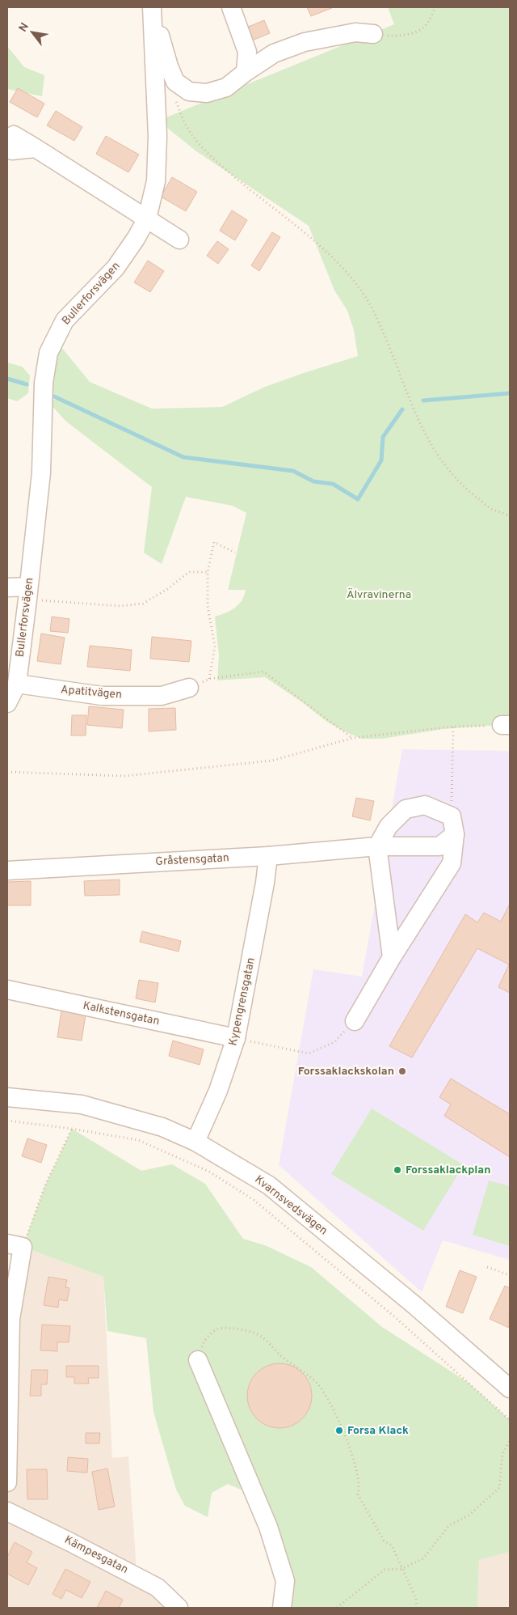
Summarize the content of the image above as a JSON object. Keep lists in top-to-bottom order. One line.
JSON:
{"streets":{"street":["Bullerforsvägen","Apatitvägen","Gråstensgatan","Kypengrensgatan","Kalkstensgatan","Kvarnsvedsvägen","Kämpesgatan"]},"crossings":[["Bullerforsvägen","Apatitvägen"],["Gråstensgatan","Kypengrensgatan"],["Kypengrensgatan","Kalkstensgatan"],["Kypengrensgatan","Kvarnsvedsvägen"]],"parks":["Älvravinerna"],"places":["Forssaklackskolan","Forssaklackplan","Forsa Klack"],"north":"top left"}
